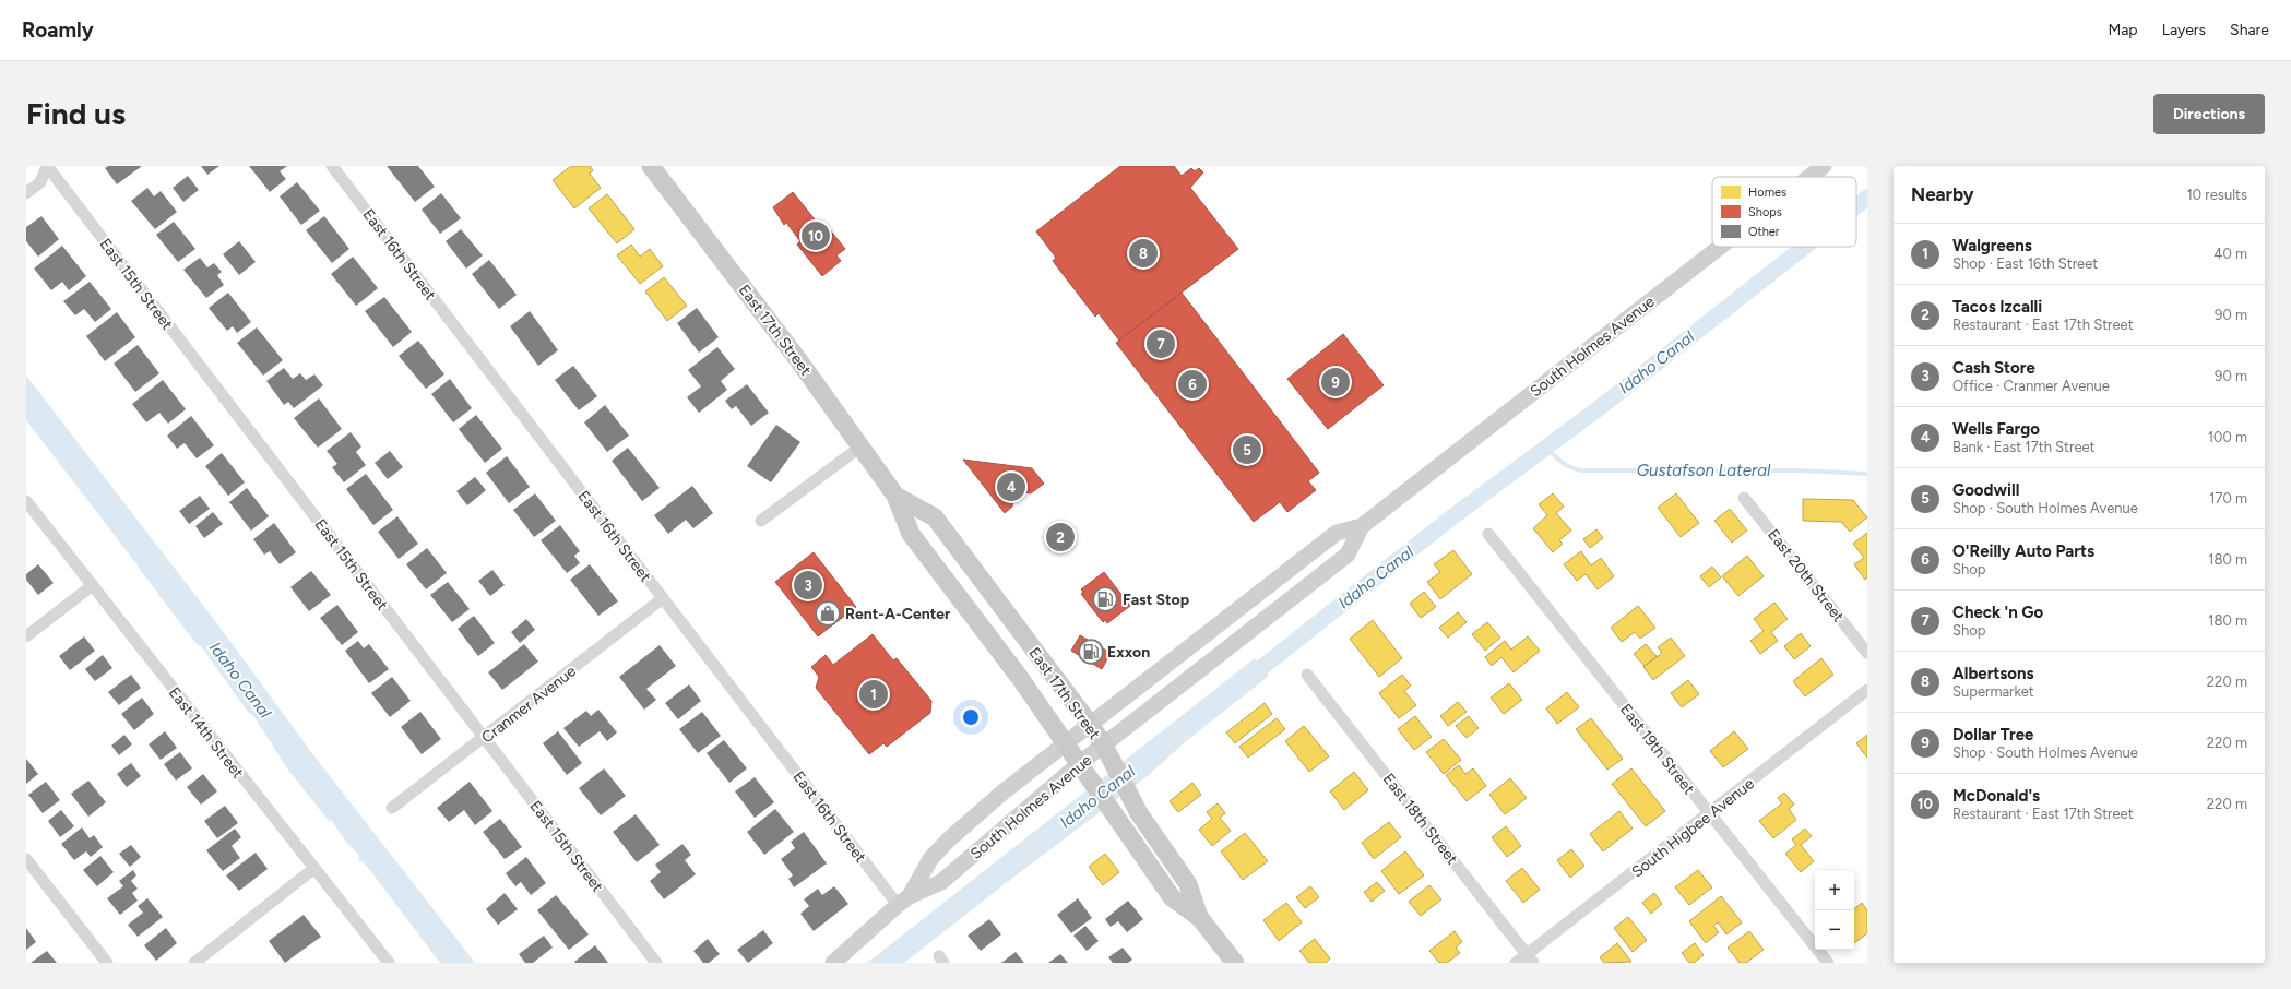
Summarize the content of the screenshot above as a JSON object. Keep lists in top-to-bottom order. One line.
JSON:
{"streets":{"main road":["East 17th Street","South Holmes Avenue"],"street":["East 16th Street","East 15th Street","East 20th Street","Cranmer Avenue","East 14th Street","East 19th Street","East 18th Street","South Higbee Avenue"]},"crossings":[["East 16th Street","South Holmes Avenue"],["East 16th Street","Cranmer Avenue"],["East 15th Street","Cranmer Avenue"],["East 17th Street","South Holmes Avenue"],["East 19th Street","South Higbee Avenue"],["East 18th Street","South Higbee Avenue"]],"water":["Idaho Canal","Gustafson Lateral"],"places":{"fuel station":["Fast Stop","Exxon"],"shop":["Rent-A-Center"]},"legend":["Homes","Shops","Other"],"page":{"header":"Roamly","nav":["Map","Layers","Share"],"buttons":"Directions","title":"Find us","heading":["Nearby","10 results"],"pins":["10","8","7","9","6","5","4","2","3","1"],"list":[{"mark":"1","name":"Walgreens","note":"Shop · East 16th Street","value":"40 m"},{"mark":"2","name":"Tacos Izcalli","note":"Restaurant · East 17th Street","value":"90 m"},{"mark":"3","name":"Cash Store","note":"Office · Cranmer Avenue","value":"90 m"},{"mark":"4","name":"Wells Fargo","note":"Bank · East 17th Street","value":"100 m"},{"mark":"5","name":"Goodwill","note":"Shop · South Holmes Avenue","value":"170 m"},{"mark":"6","name":"O'Reilly Auto Parts","note":"Shop","value":"180 m"},{"mark":"7","name":"Check 'n Go","note":"Shop","value":"180 m"},{"mark":"8","name":"Albertsons","note":"Supermarket","value":"220 m"},{"mark":"9","name":"Dollar Tree","note":"Shop · South Holmes Avenue","value":"220 m"},{"mark":"10","name":"McDonald's","note":"Restaurant · East 17th Street","value":"220 m"}],"map_buttons":["+","−"]}}
